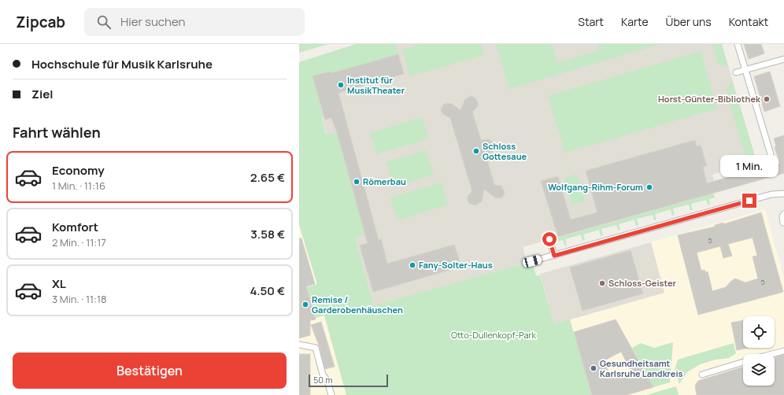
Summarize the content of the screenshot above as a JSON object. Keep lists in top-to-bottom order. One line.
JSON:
{"parks":["Otto-Dullenkopf-Park"],"places":["Institut für MusikTheater","Horst-Günter-Bibliothek","Schloss Gottesaue","Römerbau","Wolfgang-Rihm-Forum","Fany-Solter-Haus","Schloss-Geister","Remise / Garderobenhäuschen","Gesundheitsamt Karlsruhe Landkreis"],"house_numbers":["5","5"],"scale_bar":"50 m","page":{"header":"Zipcab","search":"Hier suchen","nav":["Start","Karte","Über uns","Kontakt"],"banner":["Hochschule für Musik Karlsruhe","Ziel"],"heading":"Fahrt wählen","list":[{"name":"Economy","note":"1 Min. · 11:16","value":"2.65 €"},{"name":"Komfort","note":"2 Min. · 11:17","value":"3.58 €"},{"name":"XL","note":"3 Min. · 11:18","value":"4.50 €"}],"bubble":"1 Min.","buttons":"Bestätigen","scale":"50 m"}}
